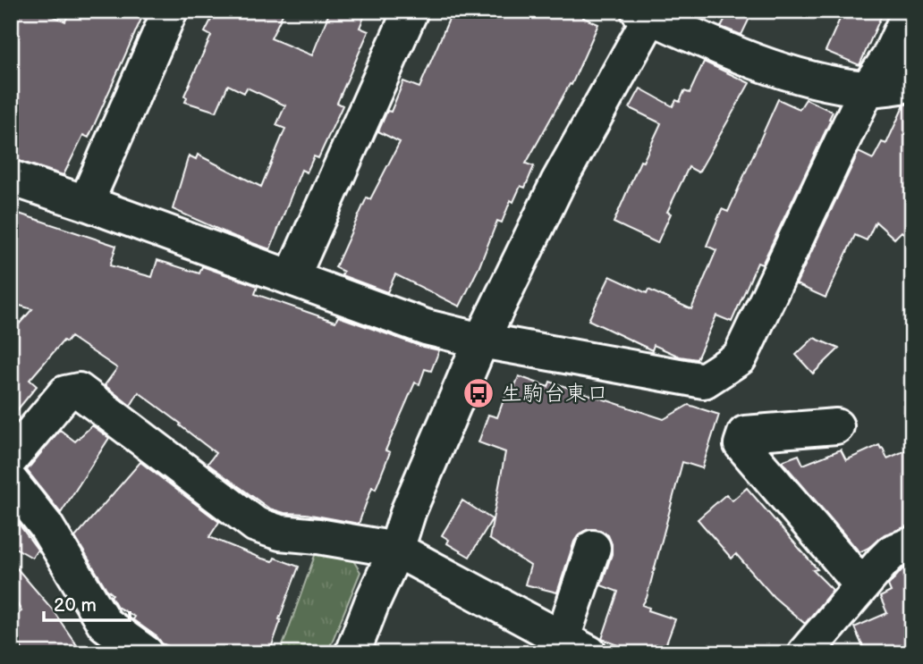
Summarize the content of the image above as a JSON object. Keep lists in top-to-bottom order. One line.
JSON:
{"places":{"bus stop":["生駒台東口"]},"scale_bar":"20 m"}
